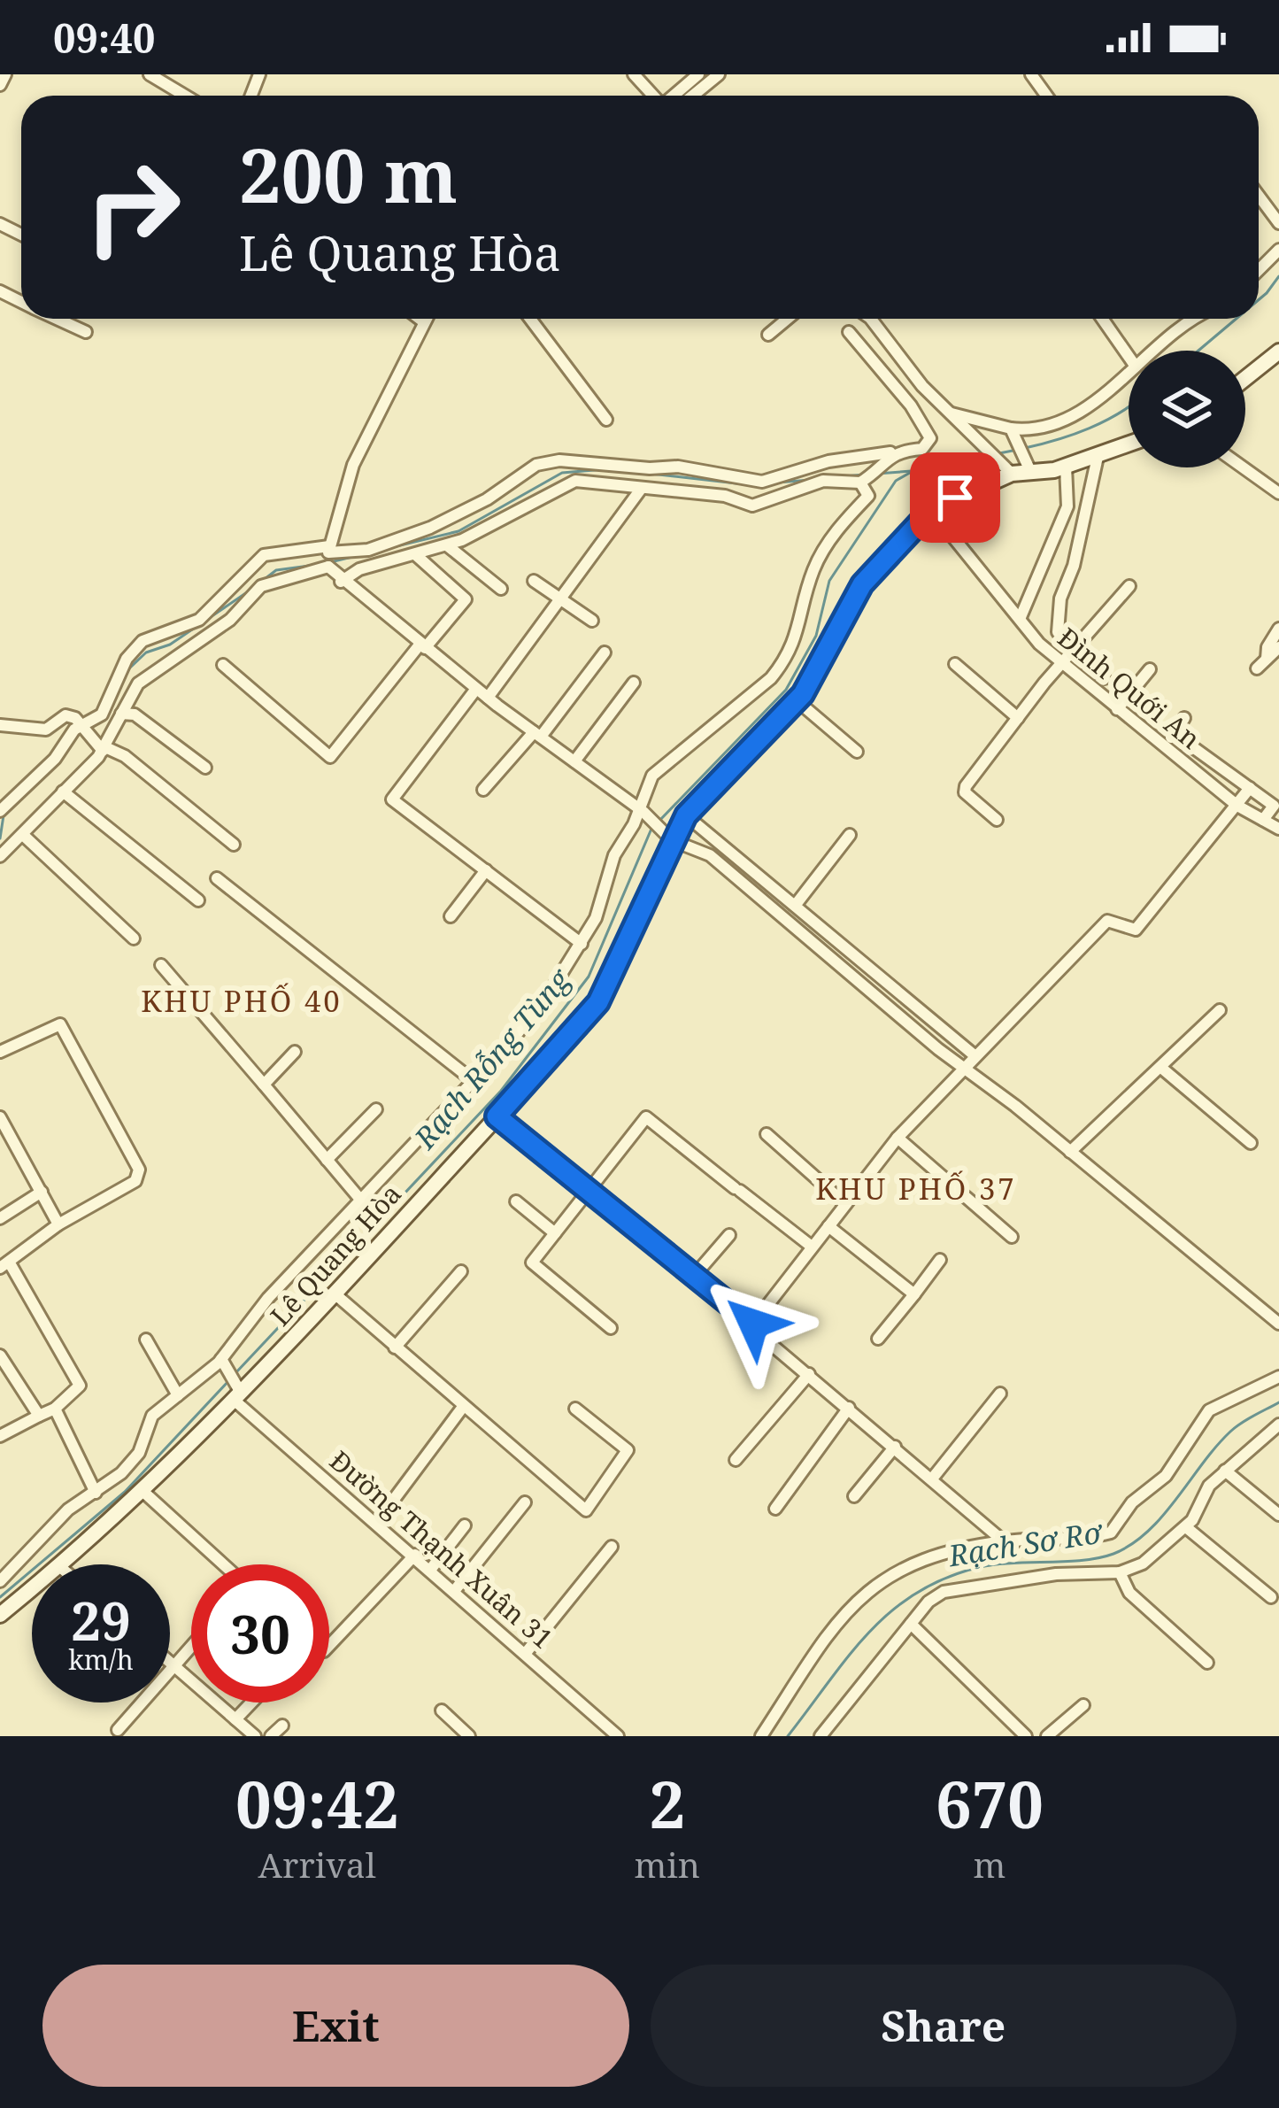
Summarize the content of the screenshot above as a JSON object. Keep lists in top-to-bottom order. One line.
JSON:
{"streets":{"street":["Đình Quới An","Lê Quang Hòa","Đường Thạnh Xuân 31"]},"crossings":[["Đình Quới An","Lê Quang Hòa"],["Lê Quang Hòa","Đường Thạnh Xuân 31"]],"districts":["KHU PHỐ 40","KHU PHỐ 37"],"water":["Rạch Rỗng Tùng","Rạch Sơ Rơ"],"page":{"status":"09:40","turn":["200 m","Lê Quang Hòa"],"speed":"29 km/h","limit":"30","eta":["09:42","Arrival","2","min","670","m"],"buttons":["Exit","Share"]}}
